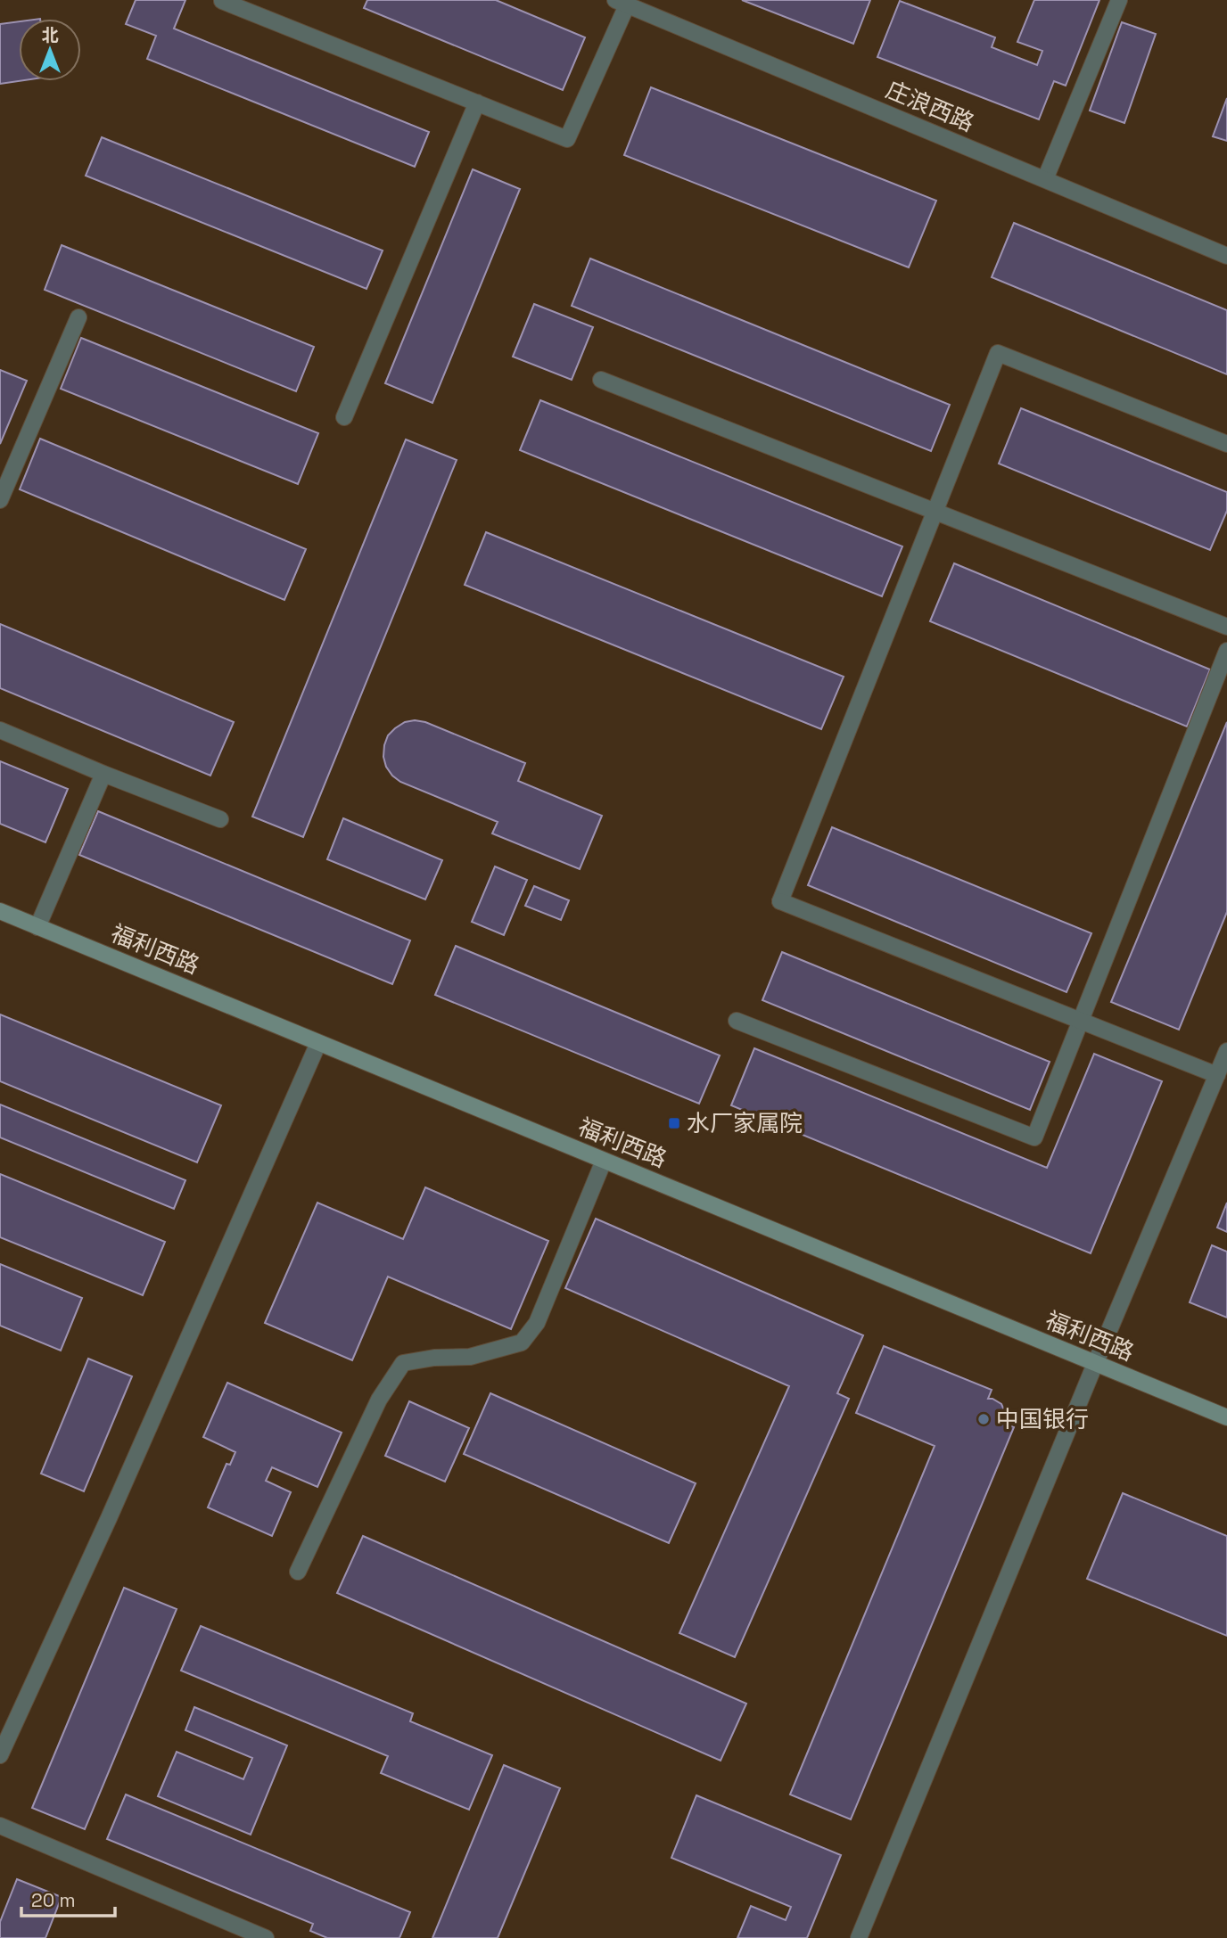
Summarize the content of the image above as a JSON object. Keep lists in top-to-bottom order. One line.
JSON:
{"streets":{"main road":["福利西路"],"street":["庄浪西路"]},"places":{"transit":["水厂家属院"],"other":["中国银行"]},"scale_bar":"20 m","north":"top"}
